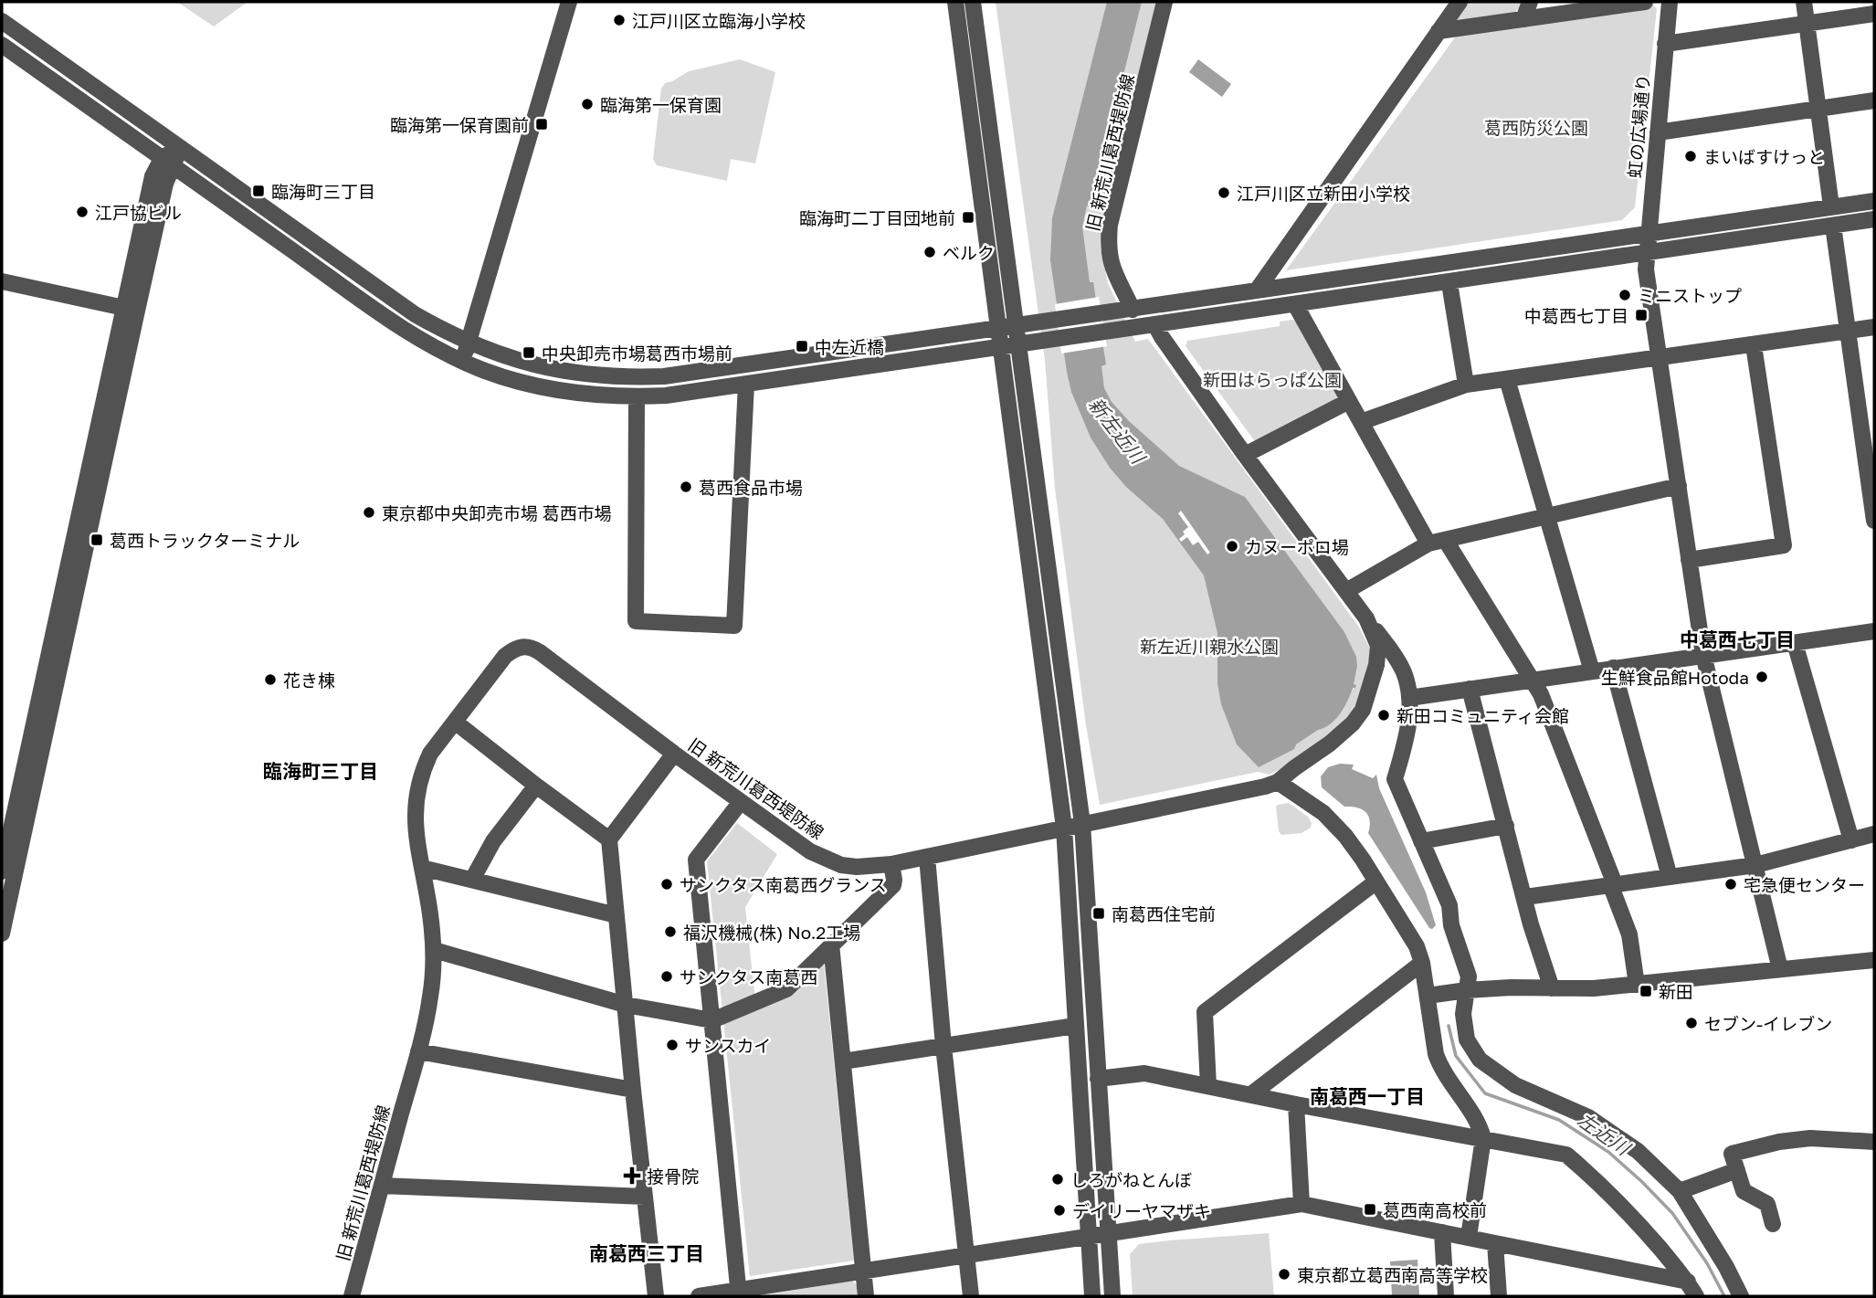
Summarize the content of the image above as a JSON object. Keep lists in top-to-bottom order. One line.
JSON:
{"streets":{"street":["虹の広場通り","旧 新荒川葛西堤防線"]},"districts":["中葛西七丁目","臨海町三丁目","南葛西一丁目","南葛西三丁目"],"water":["新左近川","左近川"],"parks":["葛西防災公園","新田はらっぱ公園","新左近川親水公園"],"places":{"other":["江戸川区立臨海小学校","臨海第一保育園","まいばすけっと","江戸川区立新田小学校","江戸協ビル","ベルク","ミニストップ","葛西食品市場","東京都中央卸売市場 葛西市場","カヌーポロ場","生鮮食品館Hotoda","花き棟","新田コミュニティ会館","サンクタス南葛西グランス","宅急便センター","福沢機械(株) No.2工場","サンクタス南葛西","セブン-イレブン","サンスカイ","しろがねとんぼ","デイリーヤマザキ","東京都立葛西南高等学校"],"transit":["臨海第一保育園前","臨海町三丁目","臨海町二丁目団地前","中葛西七丁目","中左近橋","中央卸売市場葛西市場前","葛西トラックターミナル","南葛西住宅前","新田","葛西南高校前"],"health":["接骨院"]}}
